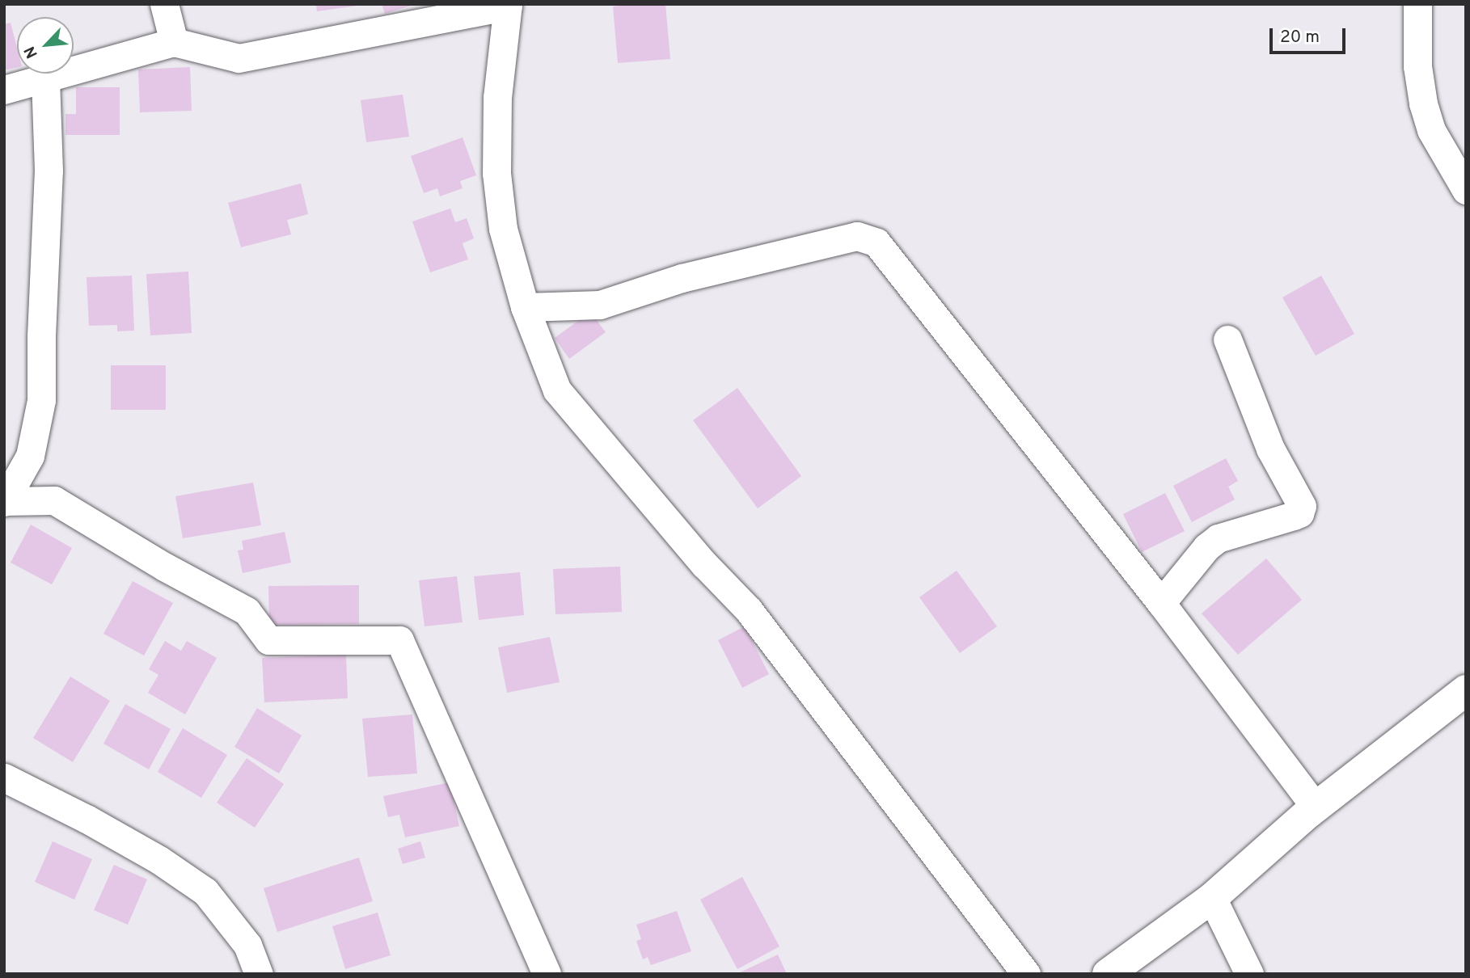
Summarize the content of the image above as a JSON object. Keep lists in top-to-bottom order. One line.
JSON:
{"scale_bar":"20 m","north":"bottom left"}
